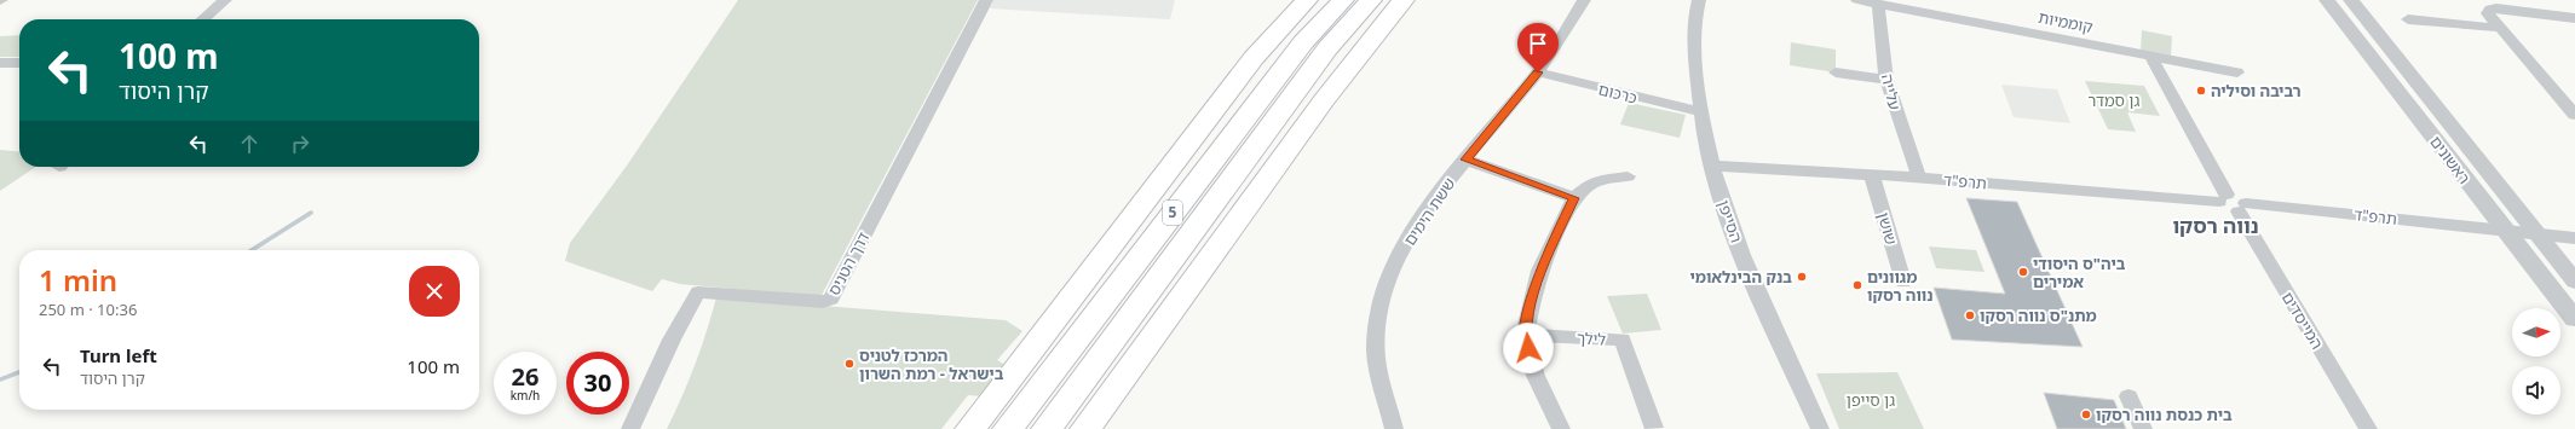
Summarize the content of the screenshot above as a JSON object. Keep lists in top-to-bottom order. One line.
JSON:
{"streets":{"highway":["5"],"street":["קוממיות","עלייה","כרכום","ראשונים","תרפ\"ד","ששת הימים","הסייפן","שושן","דרך הטניס","המייסדים","לילך"]},"crossings":[["קוממיות","עלייה"],["עלייה","תרפ\"ד"],["כרכום","ששת הימים"],["כרכום","הסייפן"],["ראשונים","תרפ\"ד"],["תרפ\"ד","הסייפן"],["תרפ\"ד","שושן"],["תרפ\"ד","המייסדים"]],"districts":["נווה רסקו"],"parks":["גן סמדר","גן סייפן"],"places":["רביבה וסיליה","ביה\"ס היסודי אמירים","בנק הבינלאומי","מגוונים נווה רסקו","מתנ\"ס נווה רסקו","המרכז לטניס בישראל - רמת השרון","בית כנסת נווה רסקו"],"north":"right","page":{"turn":["100 m","קרן היסוד"],"heading":["1 min","250 m · 10:36"],"list":[{"name":"Turn left","note":"קרן היסוד","value":"100 m"}],"speed":"26 km/h","limit":"30"}}
